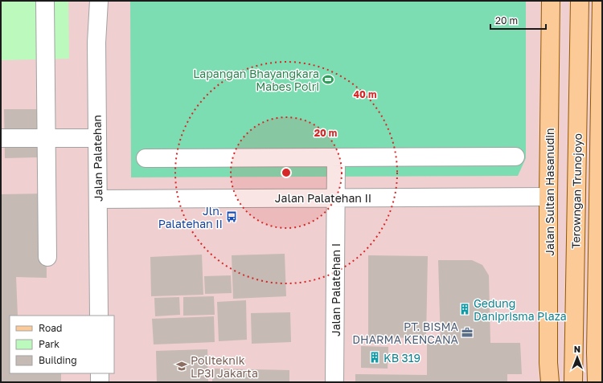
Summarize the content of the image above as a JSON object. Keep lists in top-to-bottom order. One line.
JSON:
{"streets":{"main road":["Terowngan Trunojoyo","Jalan Sultan Hasanudin"],"street":["Jalan Palatehan","Jalan Palatehan II","Jalan Palatehan I"]},"crossings":[["Jalan Palatehan","Jalan Palatehan II"],["Jalan Sultan Hasanudin","Jalan Palatehan II"],["Jalan Palatehan II","Jalan Palatehan I"]],"places":{"sports":["Lapangan Bhayangkara Mabes Polri"],"bus stop":["Jln. Palatehan II"],"building":["Gedung Daniprisma Plaza","KB 319"],"office":["PT. BISMA DHARMA KENCANA"],"school or university":["Politeknik LP3I Jakarta"]},"legend":["Road","Park","Building"],"scale_bar":"20 m","north":"top","rings":["40 m","20 m"]}
